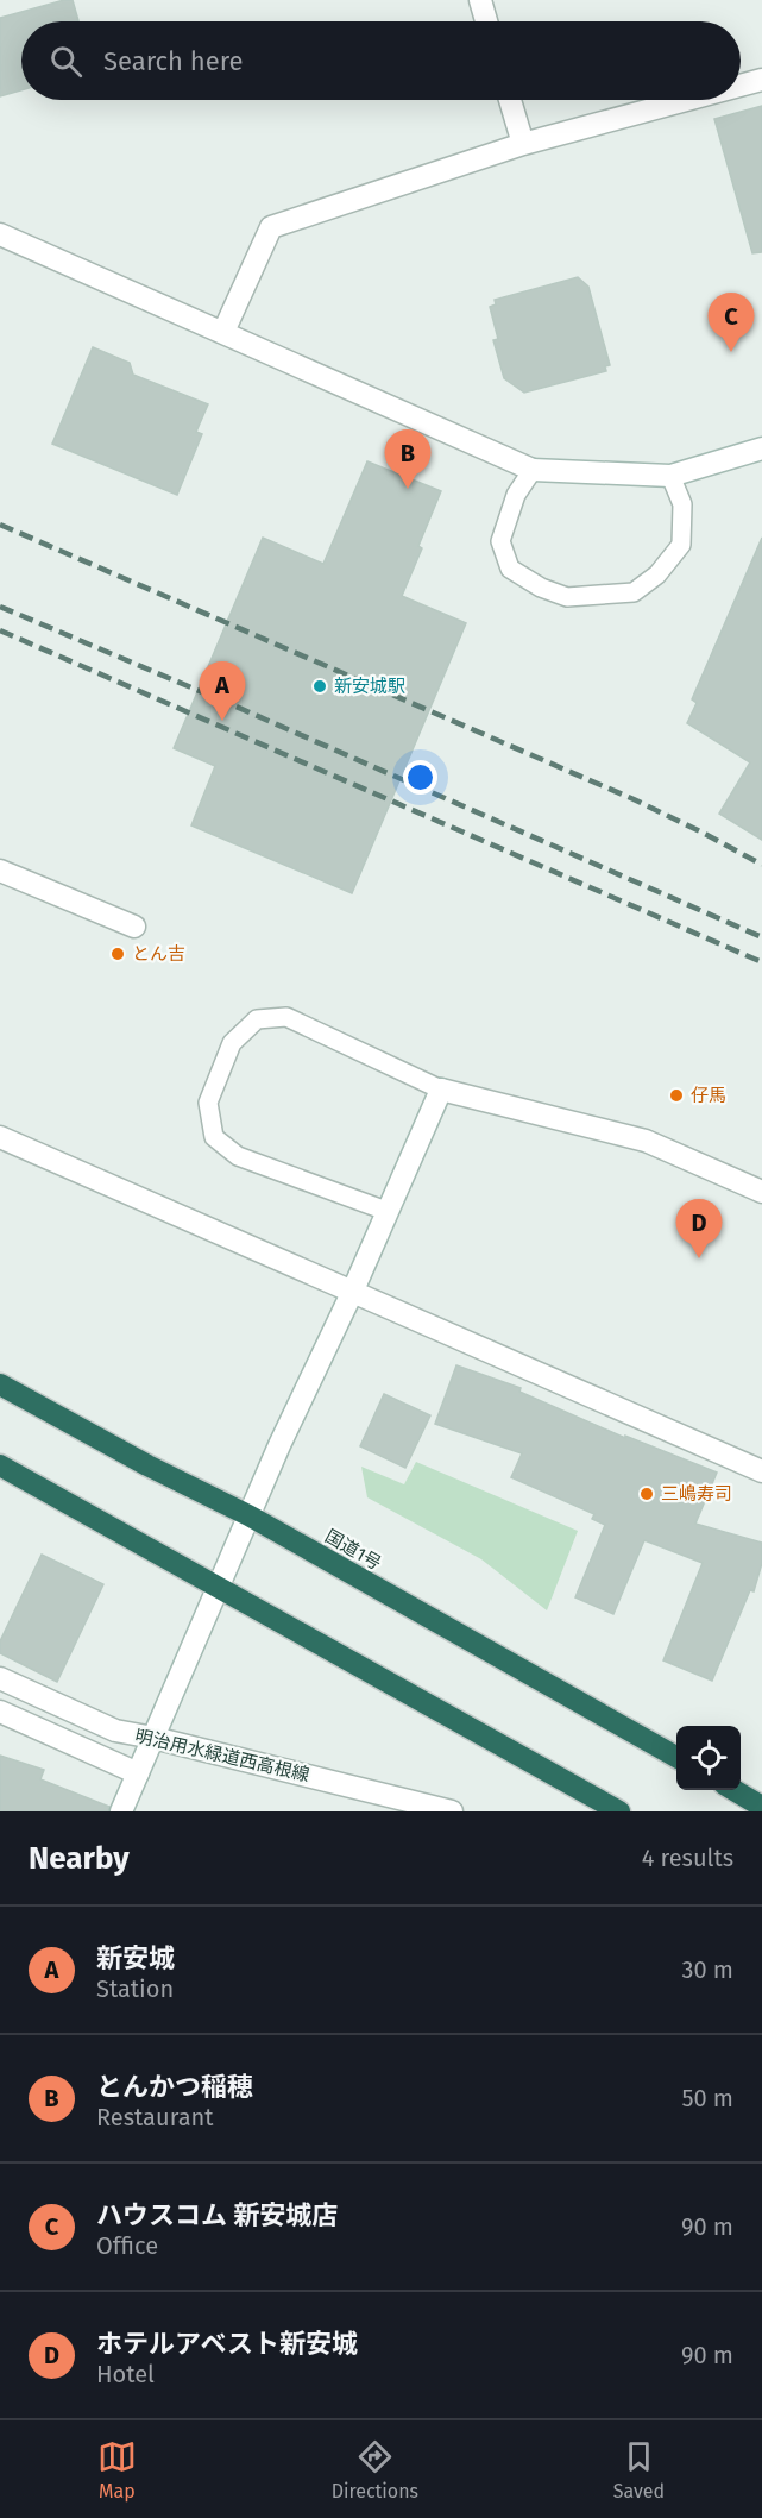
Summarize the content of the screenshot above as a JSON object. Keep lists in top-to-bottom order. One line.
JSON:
{"streets":{"highway":["国道1号"],"street":["明治用水緑道西高根線"]},"places":["新安城駅","とん吉","仔馬","三嶋寿司"],"page":{"search":"Search here","pins":["C","B","A","D"],"heading":["Nearby","4 results"],"list":[{"mark":"A","name":"新安城","note":"Station","value":"30 m"},{"mark":"B","name":"とんかつ稲穂","note":"Restaurant","value":"50 m"},{"mark":"C","name":"ハウスコム 新安城店","note":"Office","value":"90 m"},{"mark":"D","name":"ホテルアベスト新安城","note":"Hotel","value":"90 m"}],"nav":["Map","Directions","Saved"]}}
